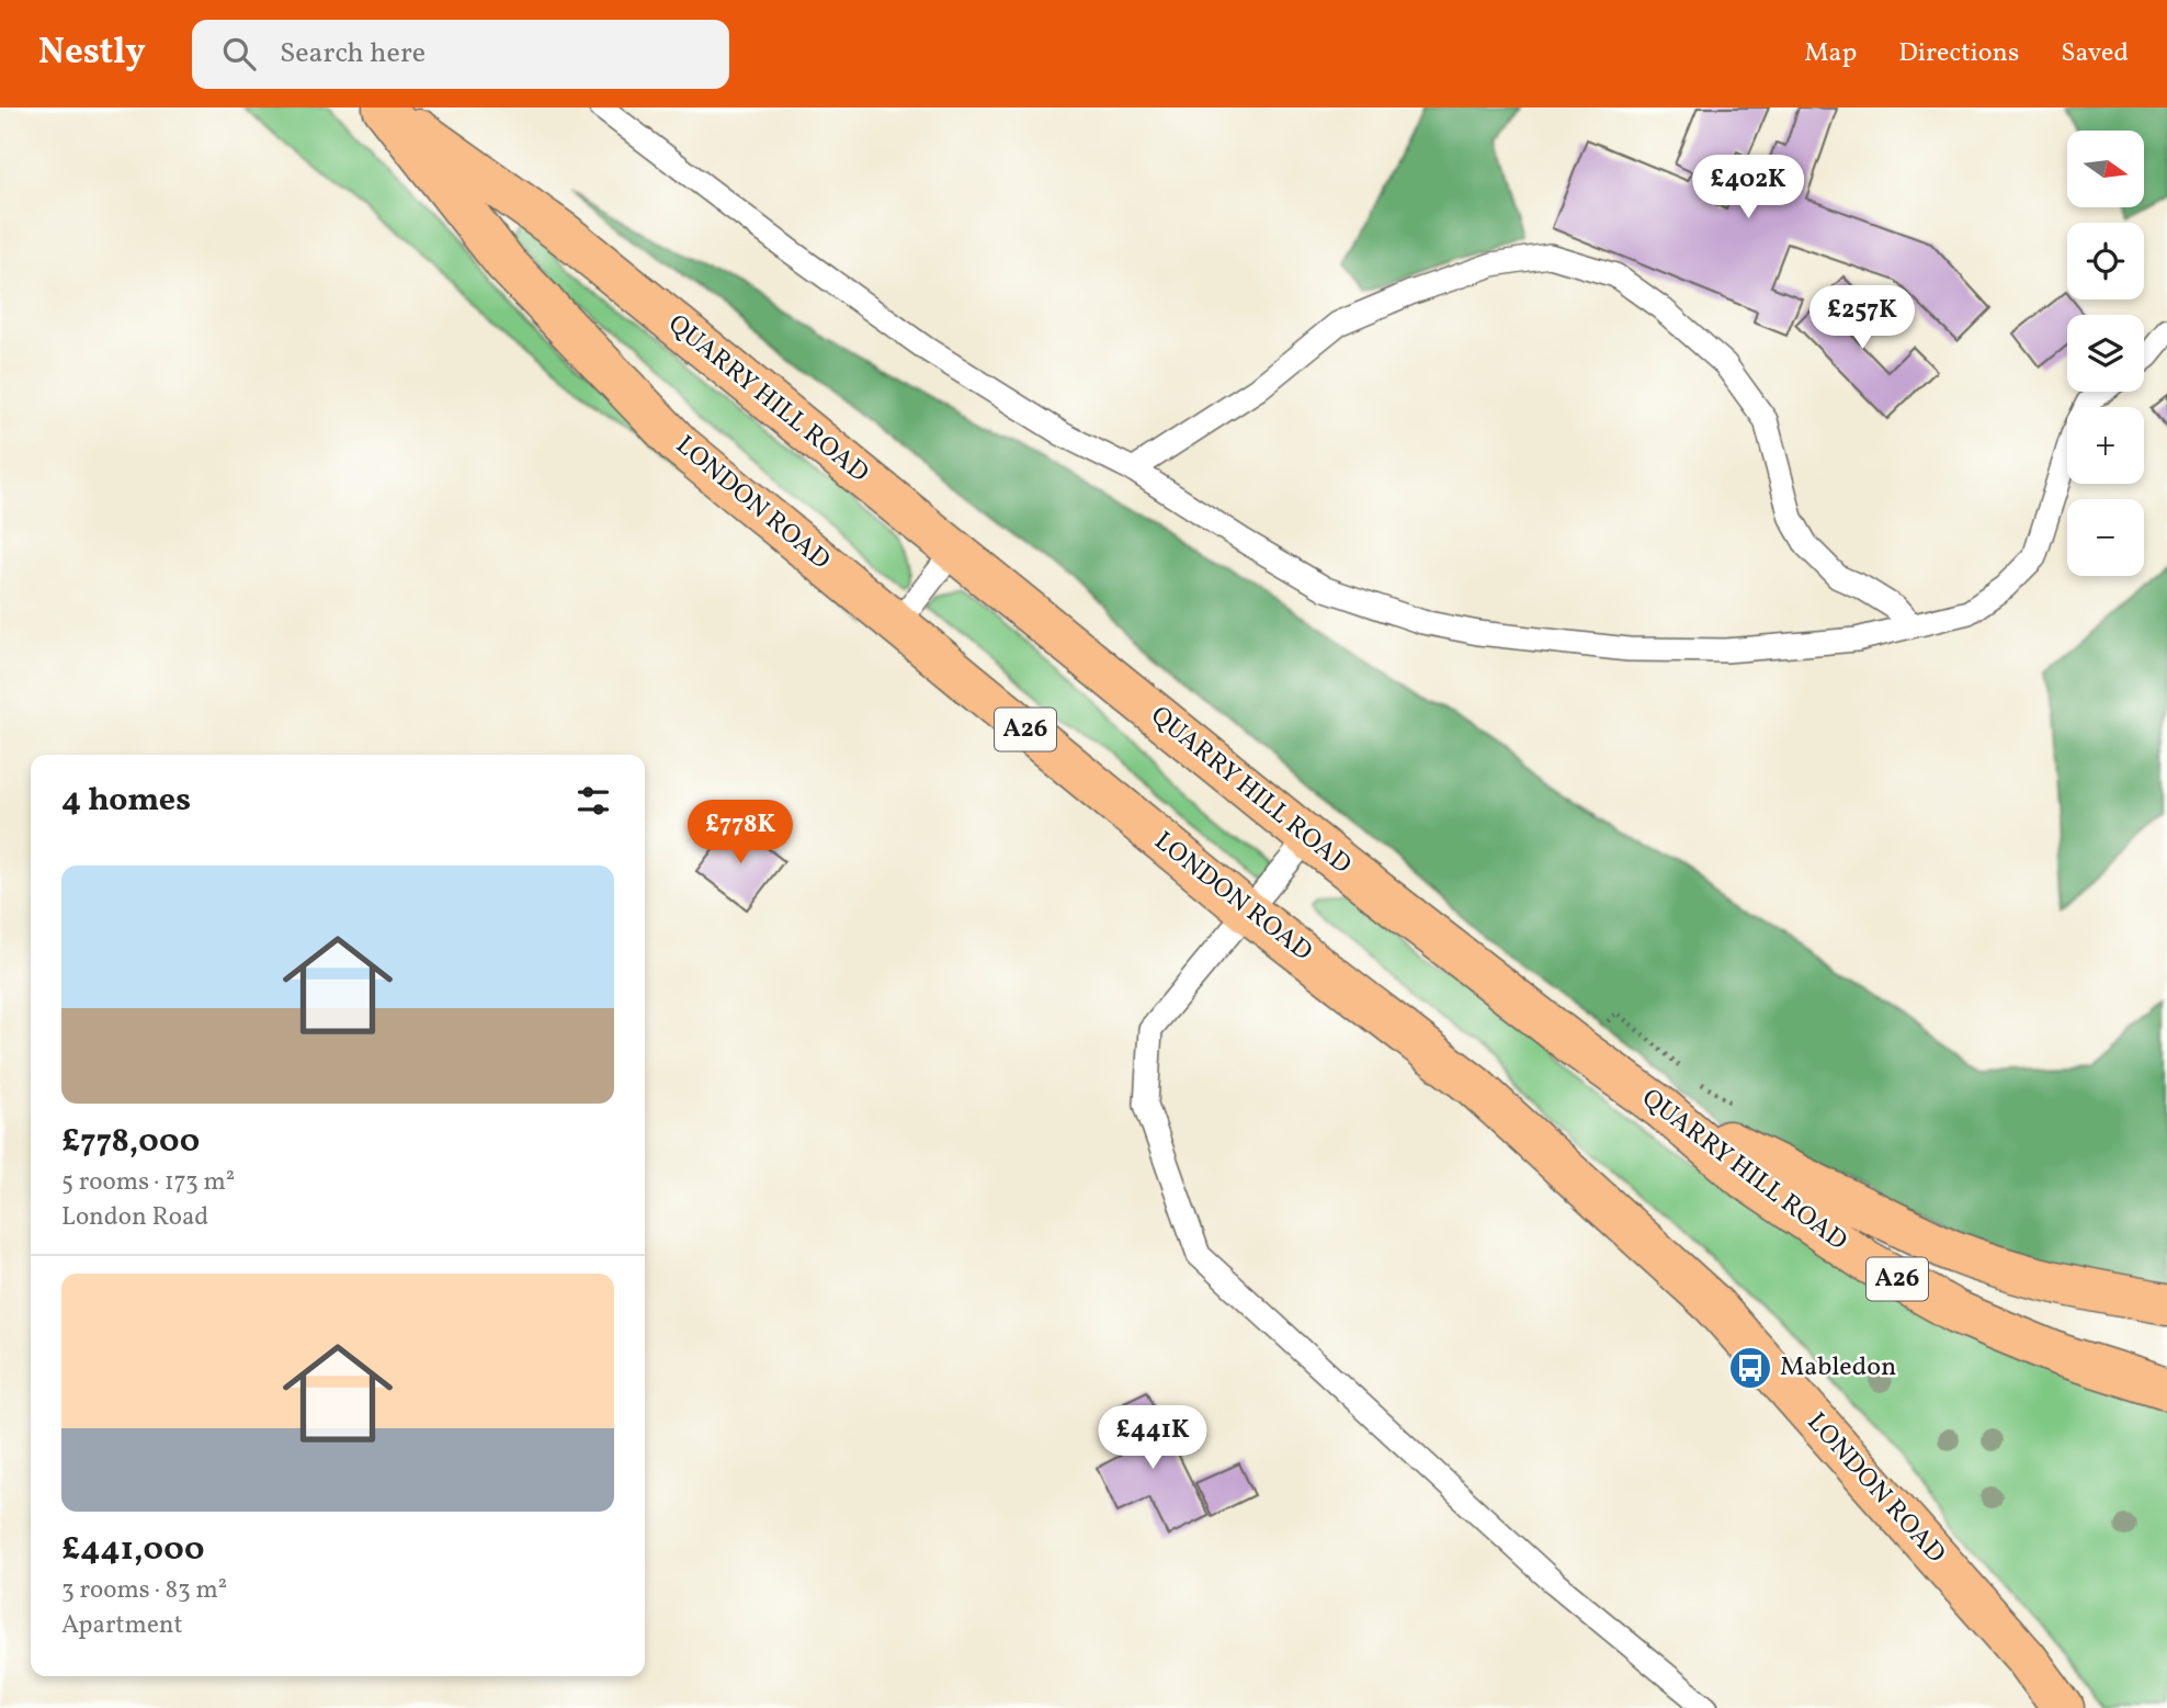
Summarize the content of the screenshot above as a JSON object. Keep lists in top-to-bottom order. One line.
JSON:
{"streets":{"highway":["QUARRY HILL ROAD","LONDON ROAD","A26"]},"crossings":[["QUARRY HILL ROAD","LONDON ROAD"]],"places":{"bus stop":["Mabledon"]},"north":"right","page":{"header":"Nestly","search":"Search here","nav":["Map","Directions","Saved"],"map_buttons":["+","−"],"price":["£402K","£257K","£778K","£441K"],"heading":"4 homes","list":[{"name":"£778,000","note":"5 rooms · 173 m² · London Road"},{"name":"£441,000","note":"3 rooms · 83 m² · Apartment"}]}}
